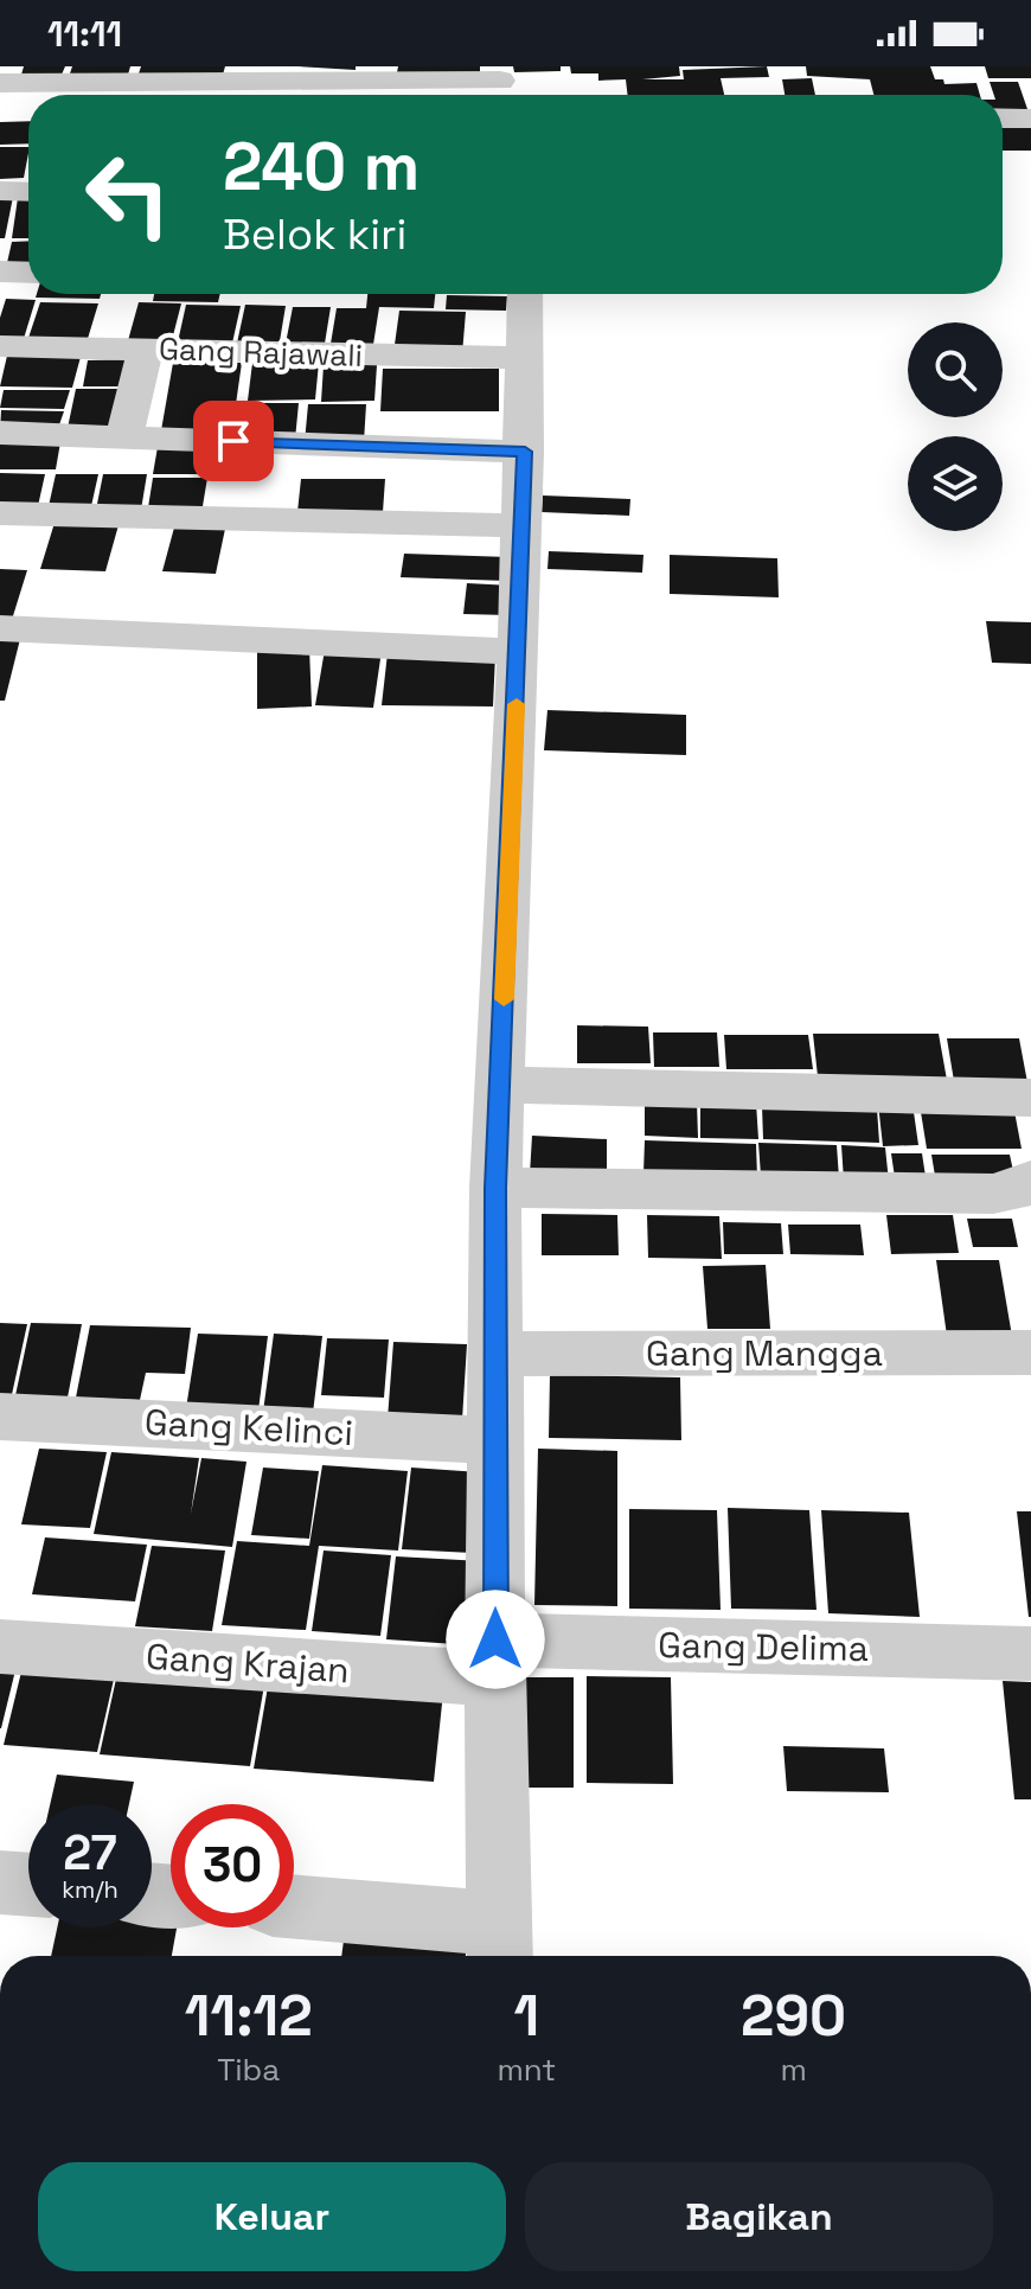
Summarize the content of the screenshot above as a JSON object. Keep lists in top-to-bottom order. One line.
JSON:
{"streets":{"street":["Gang Rajawali","Gang Mangga","Gang Kelinci","Gang Delima","Gang Krajan"]},"crossings":[["Gang Delima","Gang Krajan"]],"page":{"status":"11:11","turn":["240 m","Belok kiri"],"speed":"27 km/h","limit":"30","eta":["11:12","Tiba","1","mnt","290","m"],"buttons":["Keluar","Bagikan"]}}
